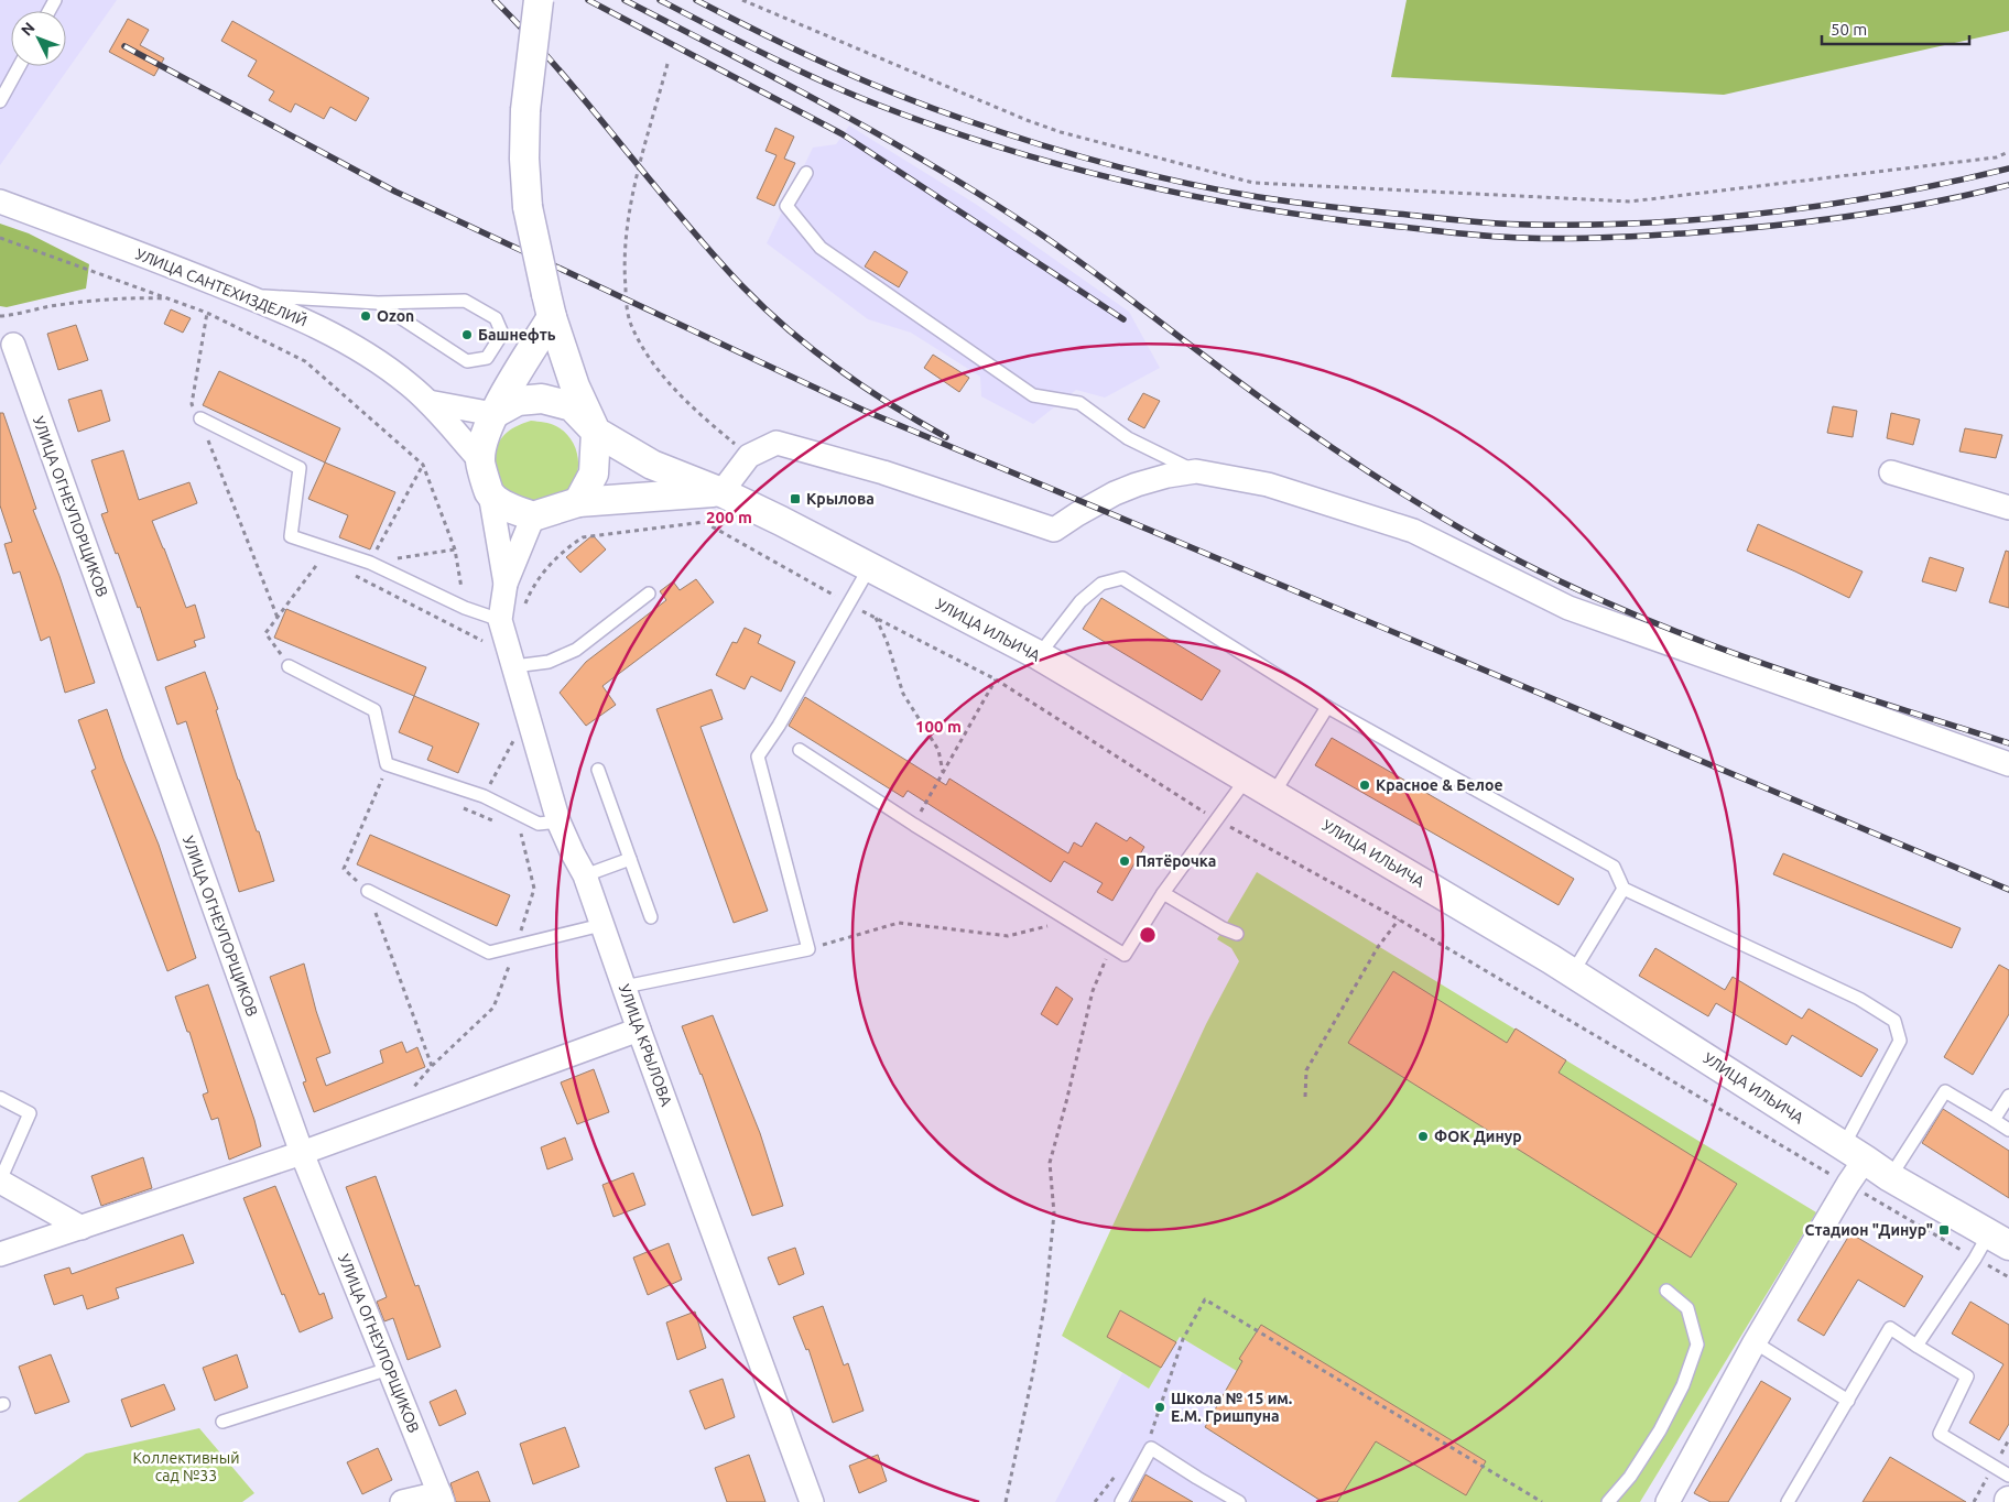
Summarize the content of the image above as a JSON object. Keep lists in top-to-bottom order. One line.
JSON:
{"streets":{"street":["УЛИЦА САНТЕХИЗДЕЛИЙ","УЛИЦА ОГНЕУПОРЩИКОВ","УЛИЦА ИЛЬИЧА","УЛИЦА КРЫЛОВА"]},"crossings":[["УЛИЦА САНТЕХИЗДЕЛИЙ","УЛИЦА ИЛЬИЧА"]],"parks":["Коллективный сад №33"],"places":{"other":["Ozon","Башнефть","Красное & Белое","Пятёрочка","ФОК Динур","Школа № 15 им. Е.М. Гришпуна"],"transit":["Крылова","Стадион \"Динур\""]},"scale_bar":"50 m","north":"top left","rings":["200 m","100 m"]}
